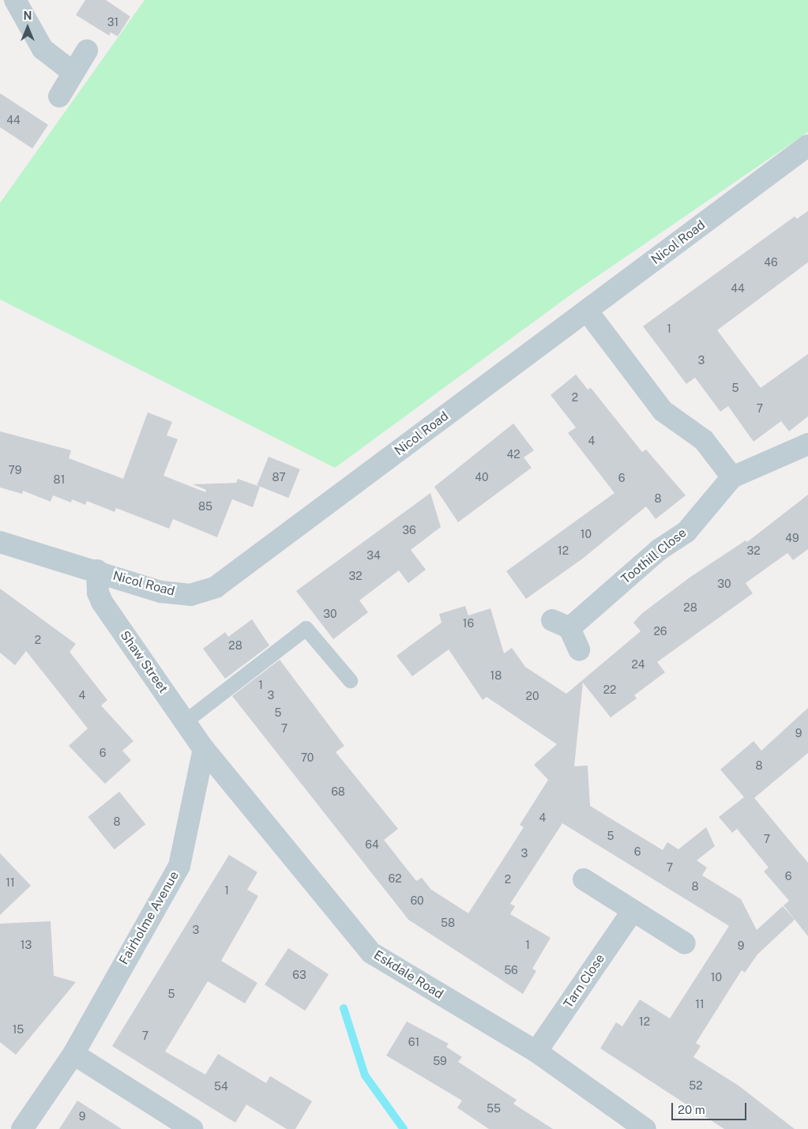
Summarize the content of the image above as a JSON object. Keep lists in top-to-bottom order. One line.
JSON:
{"streets":{"street":["Nicol Road","Toothill Close","Shaw Street","Fairholme Avenue","Eskdale Road","Tarn Close"]},"crossings":[["Nicol Road","Shaw Street"],["Shaw Street","Fairholme Avenue"],["Shaw Street","Eskdale Road"],["Fairholme Avenue","Eskdale Road"],["Eskdale Road","Tarn Close"]],"house_numbers":["31","44","46","44","1","3","5","2","7","4","42","79","87","40","6","81","8","85","36","10","49","12","32","34","32","30","28","30","16","26","2","28","24","18","1","22","4","3","20","5","7","9","6","70","8","68","4","8","5","7","64","6","3","7","6","62","2","11","8","1","60","58","3","13","1","9","56","63","10","5","11","12","15","7","61","59","52","54","55","9"],"scale_bar":"20 m","north":"top"}
